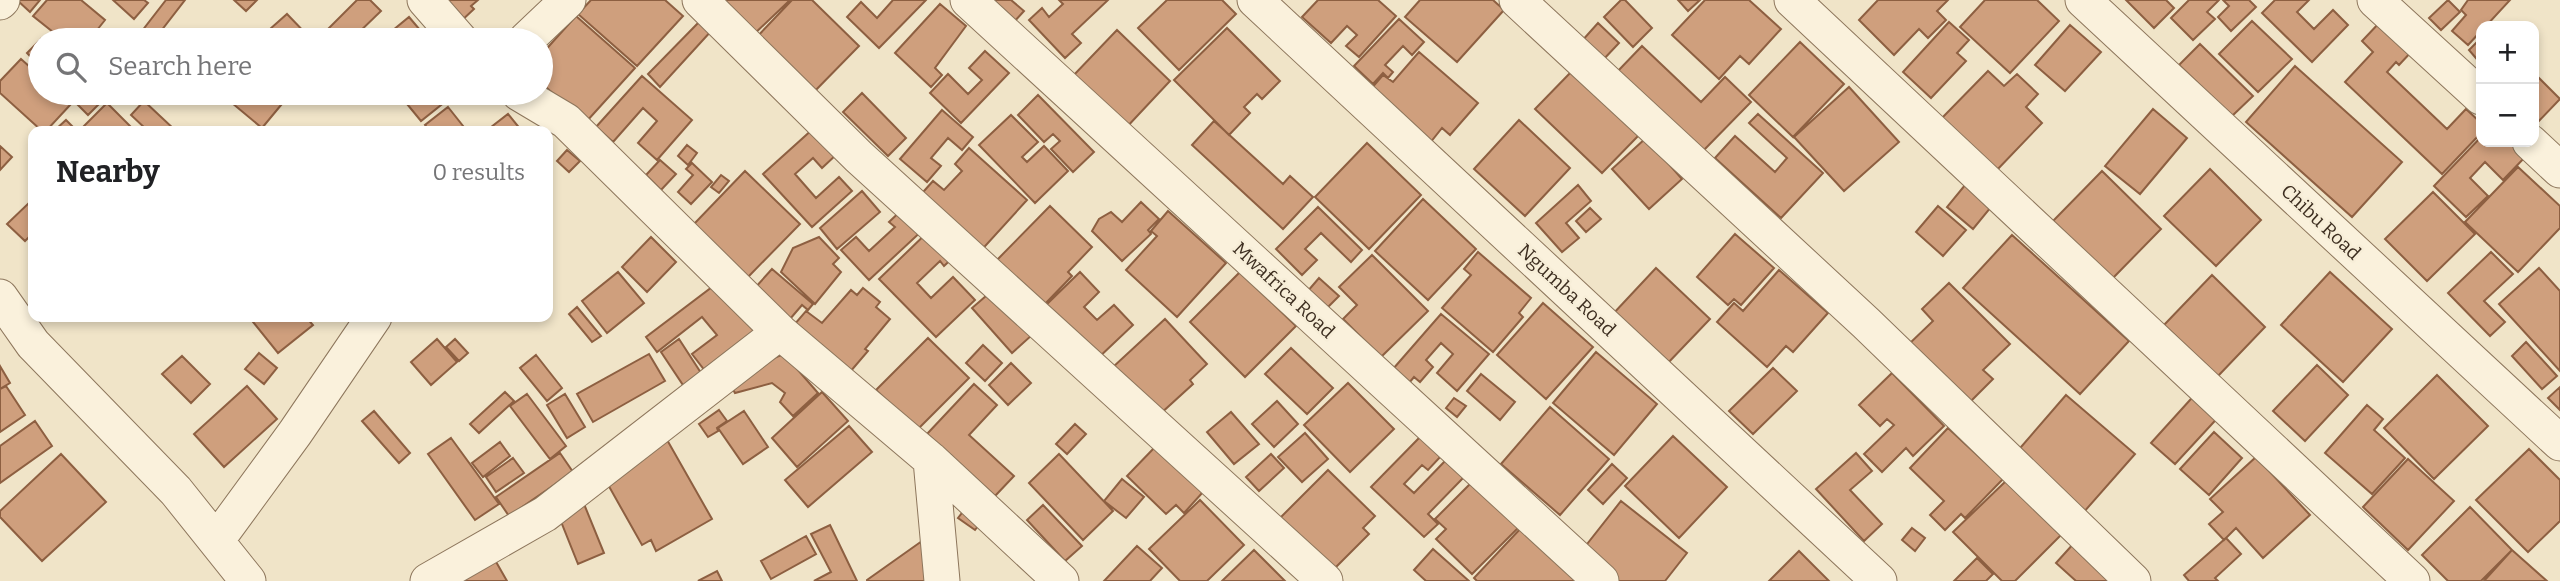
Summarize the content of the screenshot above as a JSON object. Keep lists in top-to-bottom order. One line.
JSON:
{"streets":{"street":["Chibu Road","Mwafrica Road","Ngumba Road"]},"page":{"map_buttons":["+","−"],"search":"Search here","heading":["Nearby","0 results"]}}
